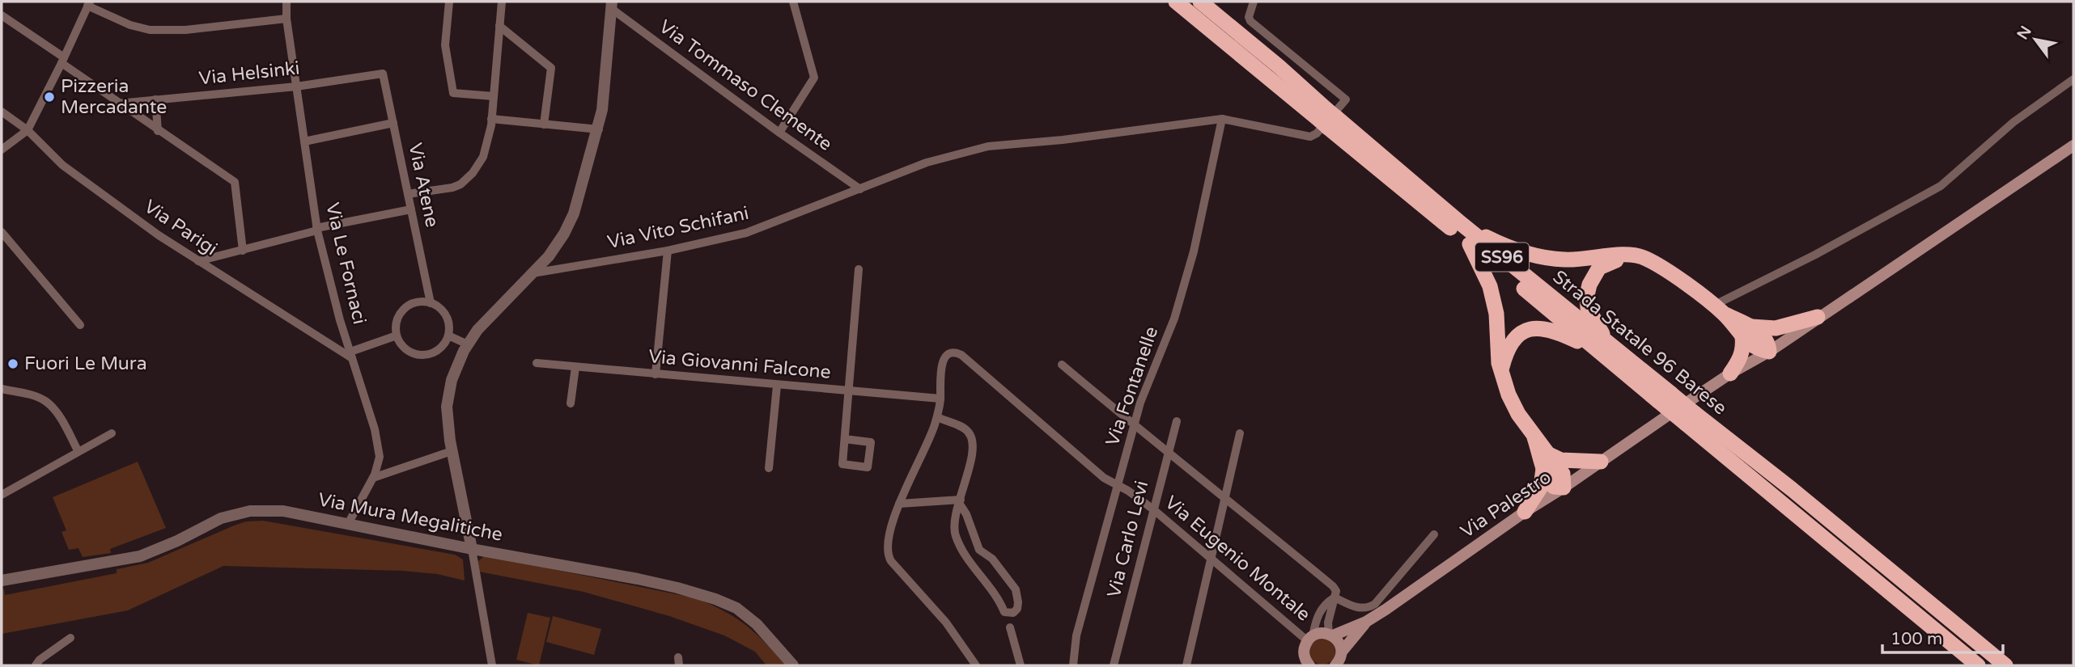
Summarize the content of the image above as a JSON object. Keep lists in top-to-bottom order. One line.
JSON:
{"streets":{"highway":["SS96","Strada Statale 96 Barese"],"main road":["Via Palestro"],"street":["Via Helsinki","Via Tommaso Clemente","Via Atene","Via Parigi","Via Vito Schifani","Via Le Fornaci","Via Giovanni Falcone","Via Fontanelle","Via Mura Megalitiche","Via Carlo Levi","Via Eugenio Montale"]},"crossings":[["Via Helsinki","Via Atene"],["Via Helsinki","Via Le Fornaci"],["Via Tommaso Clemente","Via Vito Schifani"],["Via Parigi","Via Le Fornaci"],["Via Vito Schifani","Via Fontanelle"],["Via Le Fornaci","Via Mura Megalitiche"],["Via Giovanni Falcone","Via Eugenio Montale"],["Via Fontanelle","Via Eugenio Montale"],["Via Palestro","Via Eugenio Montale"],["Via Carlo Levi","Via Eugenio Montale"]],"places":["Pizzeria Mercadante","Fuori Le Mura"],"scale_bar":"100 m","north":"top left"}
